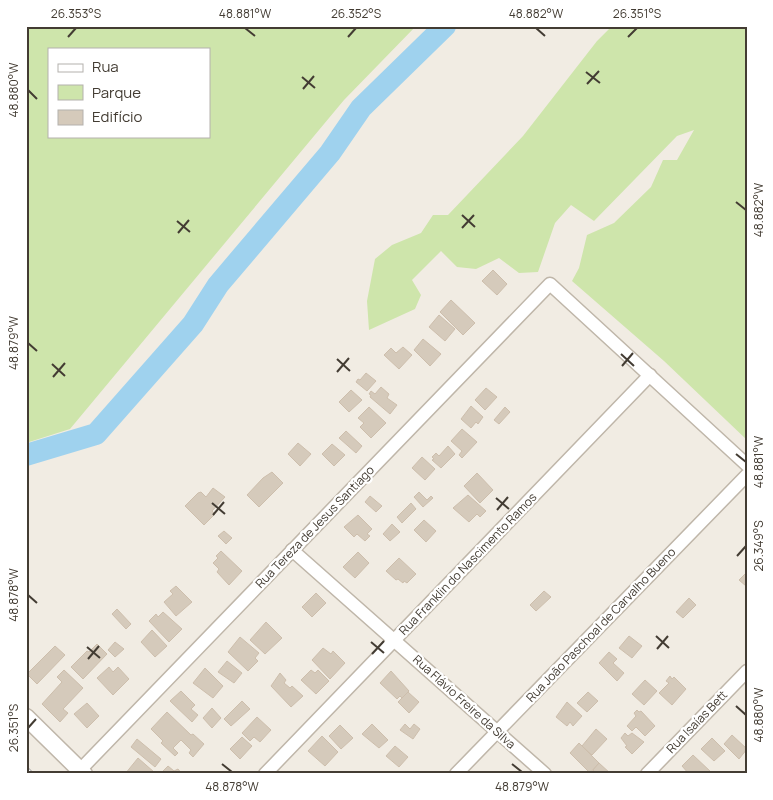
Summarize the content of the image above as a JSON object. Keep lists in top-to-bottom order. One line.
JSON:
{"streets":{"street":["Rua Tereza de Jesus Santiago","Rua Franklin do Nascimento Ramos","Rua João Paschoal de Carvalho Bueno","Rua Flávio Freire da Silva","Rua Isaías Bett"]},"crossings":[["Rua Tereza de Jesus Santiago","Rua Franklin do Nascimento Ramos"],["Rua Tereza de Jesus Santiago","Rua Flávio Freire da Silva"],["Rua Franklin do Nascimento Ramos","Rua Flávio Freire da Silva"],["Rua João Paschoal de Carvalho Bueno","Rua Flávio Freire da Silva"]],"legend":["Rua","Parque","Edifício"],"coordinates":["26.353°S","48.881°W","26.352°S","48.882°W","26.351°S","48.880°W","48.879°W","26.349°S","48.878°W"]}
